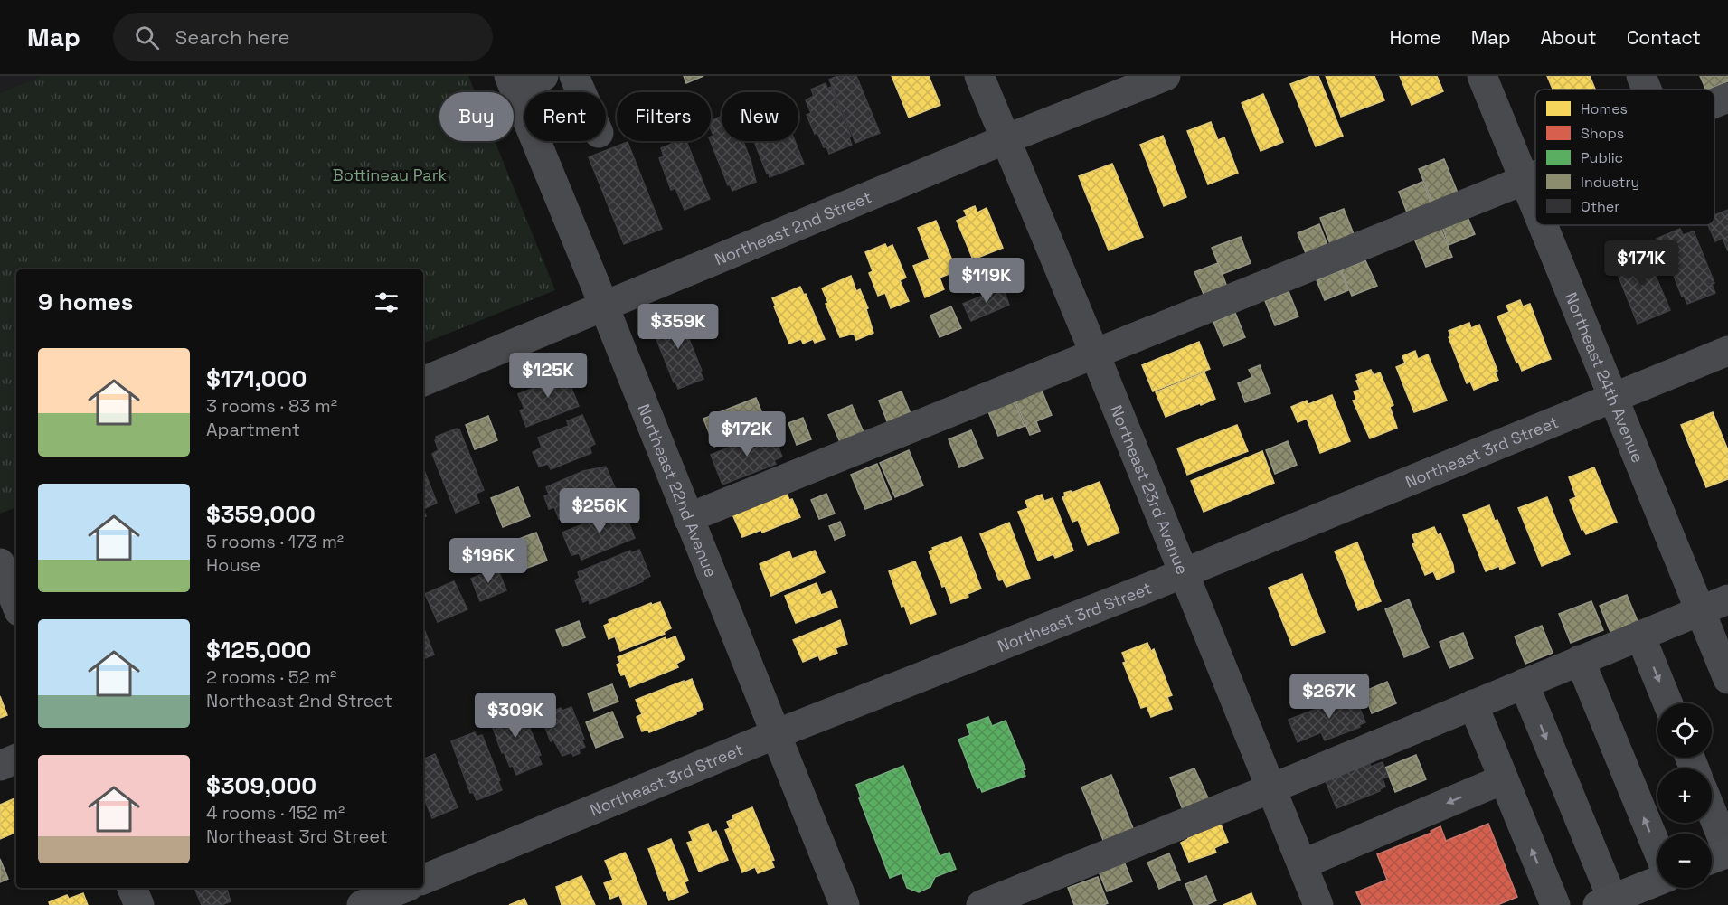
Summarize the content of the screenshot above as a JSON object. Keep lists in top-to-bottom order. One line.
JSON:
{"streets":{"street":["Northeast 2nd Street","Northeast 24th Avenue","Northeast 3rd Street","Northeast 22nd Avenue","Northeast 23rd Avenue"]},"crossings":[["Northeast 2nd Street","Northeast 22nd Avenue"],["Northeast 2nd Street","Northeast 23rd Avenue"],["Northeast 24th Avenue","Northeast 3rd Street"],["Northeast 3rd Street","Northeast 22nd Avenue"],["Northeast 3rd Street","Northeast 23rd Avenue"]],"parks":["Bottineau Park"],"legend":["Homes","Shops","Public","Industry","Other"],"page":{"header":"Map","search":"Search here","nav":["Home","Map","About","Contact"],"chip":["Buy","Rent","Filters","New"],"price":["$171K","$119K","$359K","$125K","$172K","$256K","$196K","$267K","$309K"],"heading":"9 homes","list":[{"name":"$171,000","note":"3 rooms · 83 m² · Apartment"},{"name":"$359,000","note":"5 rooms · 173 m² · House"},{"name":"$125,000","note":"2 rooms · 52 m² · Northeast 2nd Street"},{"name":"$309,000","note":"4 rooms · 152 m² · Northeast 3rd Street"}],"map_buttons":["+","−"]}}
